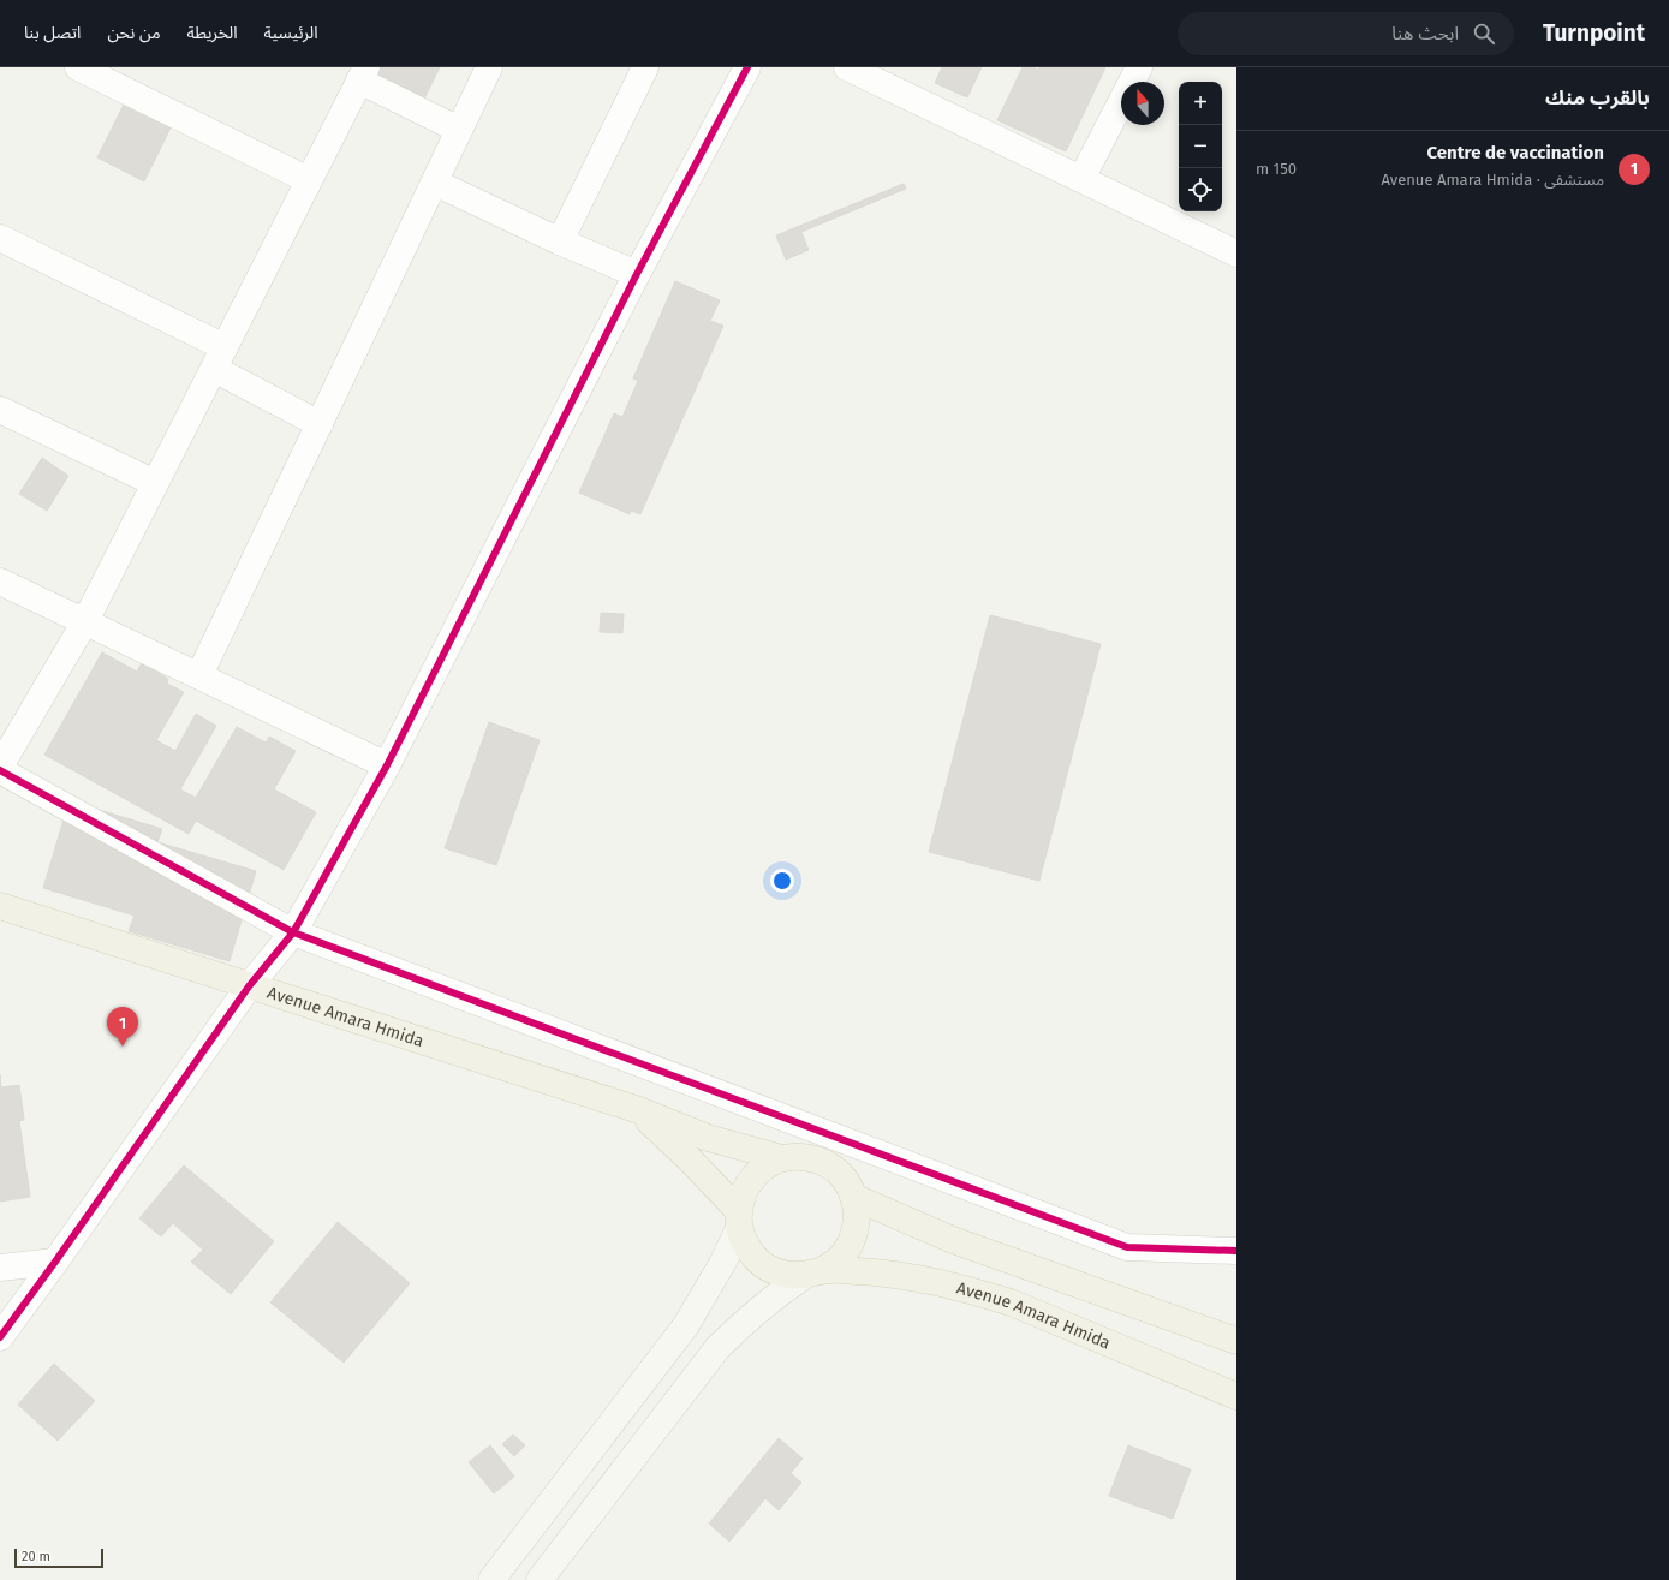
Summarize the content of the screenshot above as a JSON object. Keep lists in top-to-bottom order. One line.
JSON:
{"streets":{"main road":["Avenue Amara Hmida"]},"scale_bar":"20 m","north":"top","page":{"header":"Turnpoint","search":"ابحث هنا","nav":["الرئيسية","الخريطة","من نحن","اتصل بنا"],"heading":"بالقرب منك","map_buttons":["+","−"],"list":[{"mark":"1","name":"Centre de vaccination","note":"مستشفى · Avenue Amara Hmida","value":"150 m"}],"pins":"1","scale":"20 m"}}
